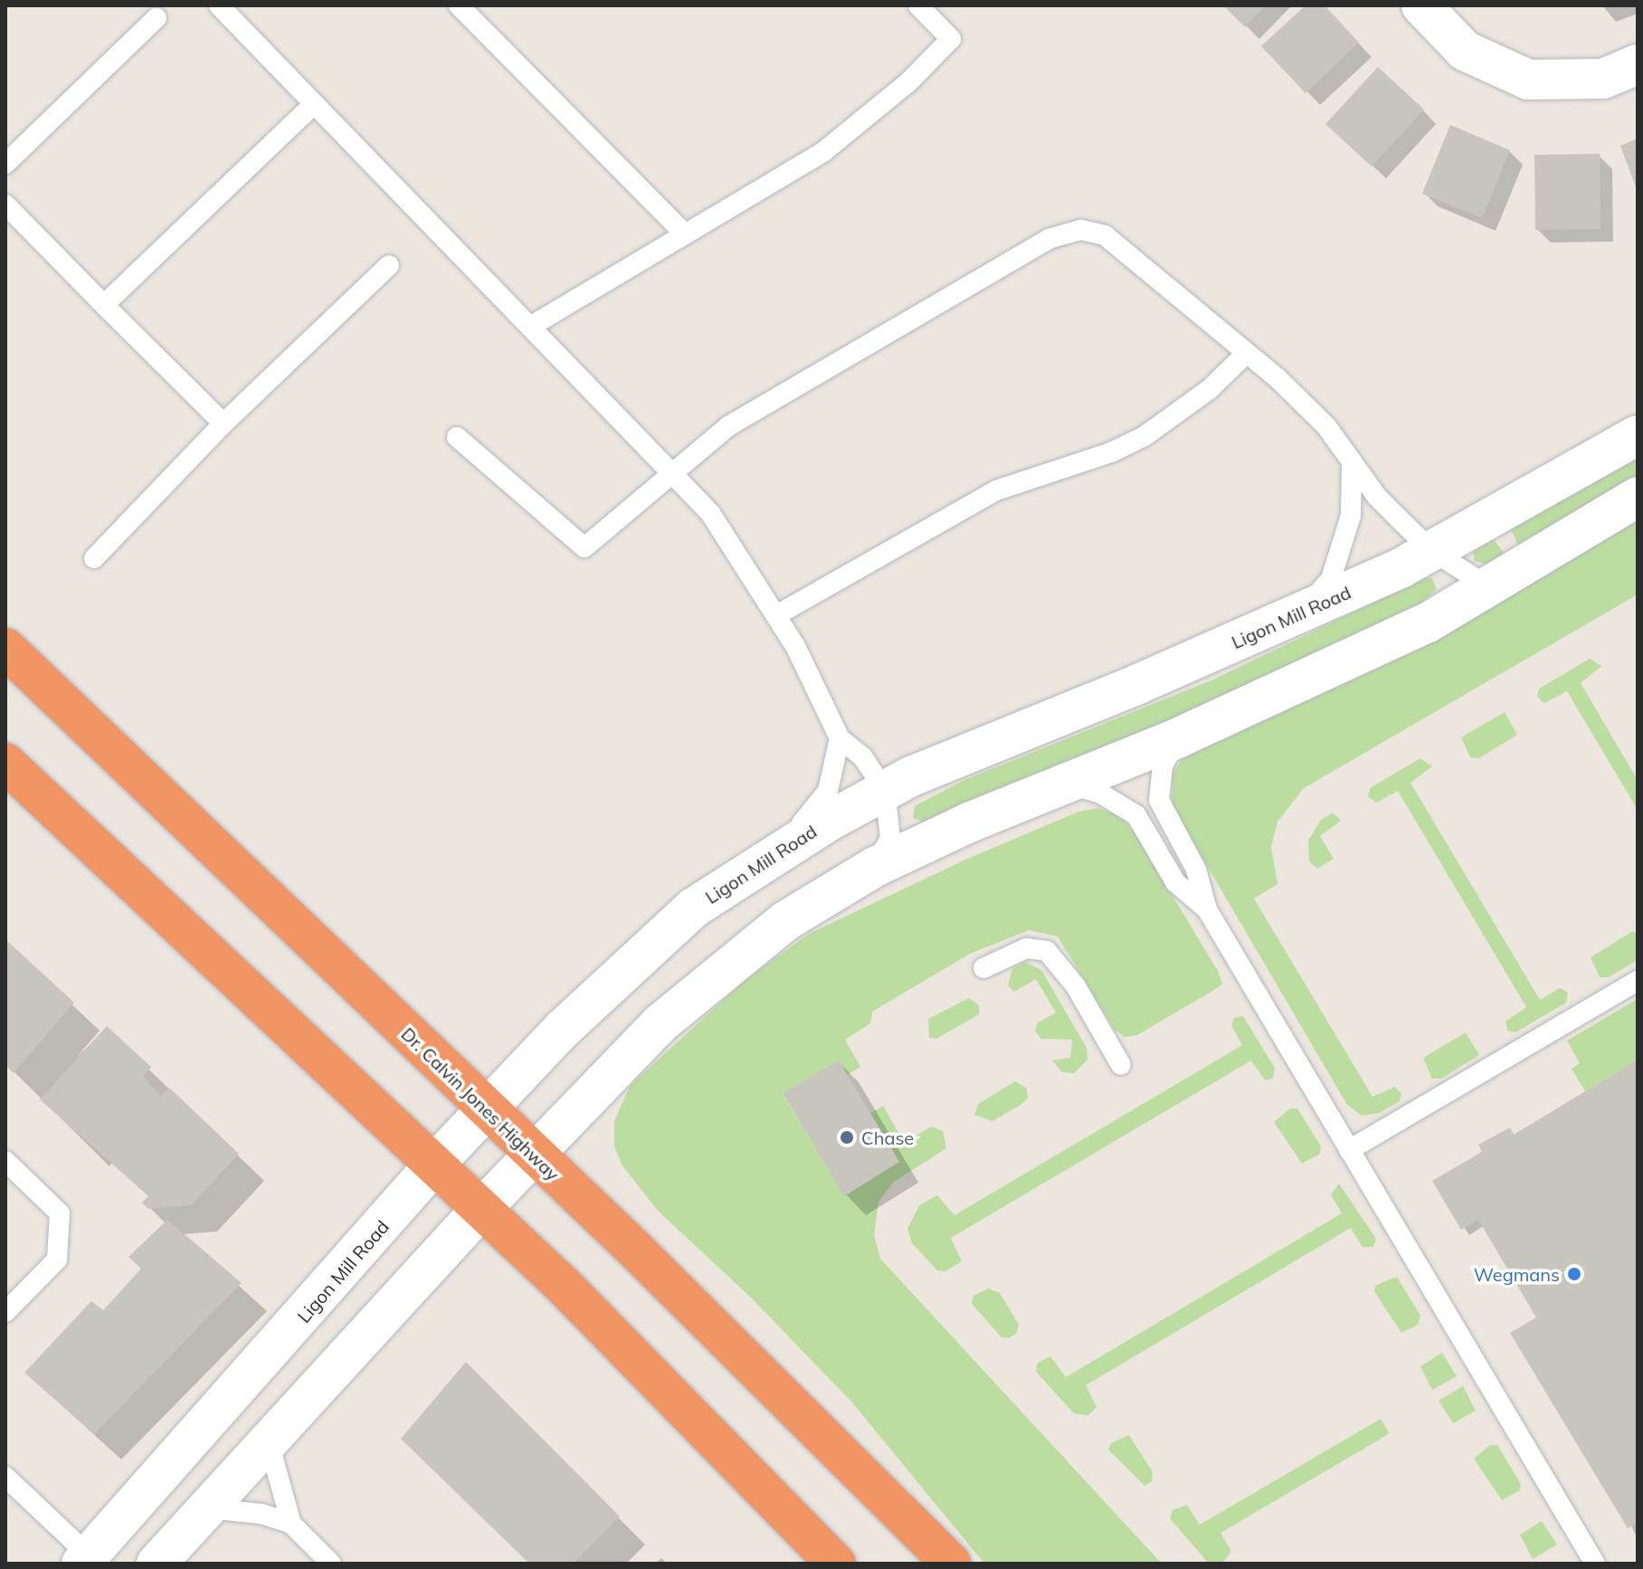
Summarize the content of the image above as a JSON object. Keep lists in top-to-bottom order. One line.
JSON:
{"streets":{"highway":["Dr. Calvin Jones Highway"],"main road":["Ligon Mill Road"]},"crossings":[["Ligon Mill Road","Dr. Calvin Jones Highway"]],"places":["Chase","Wegmans"]}
